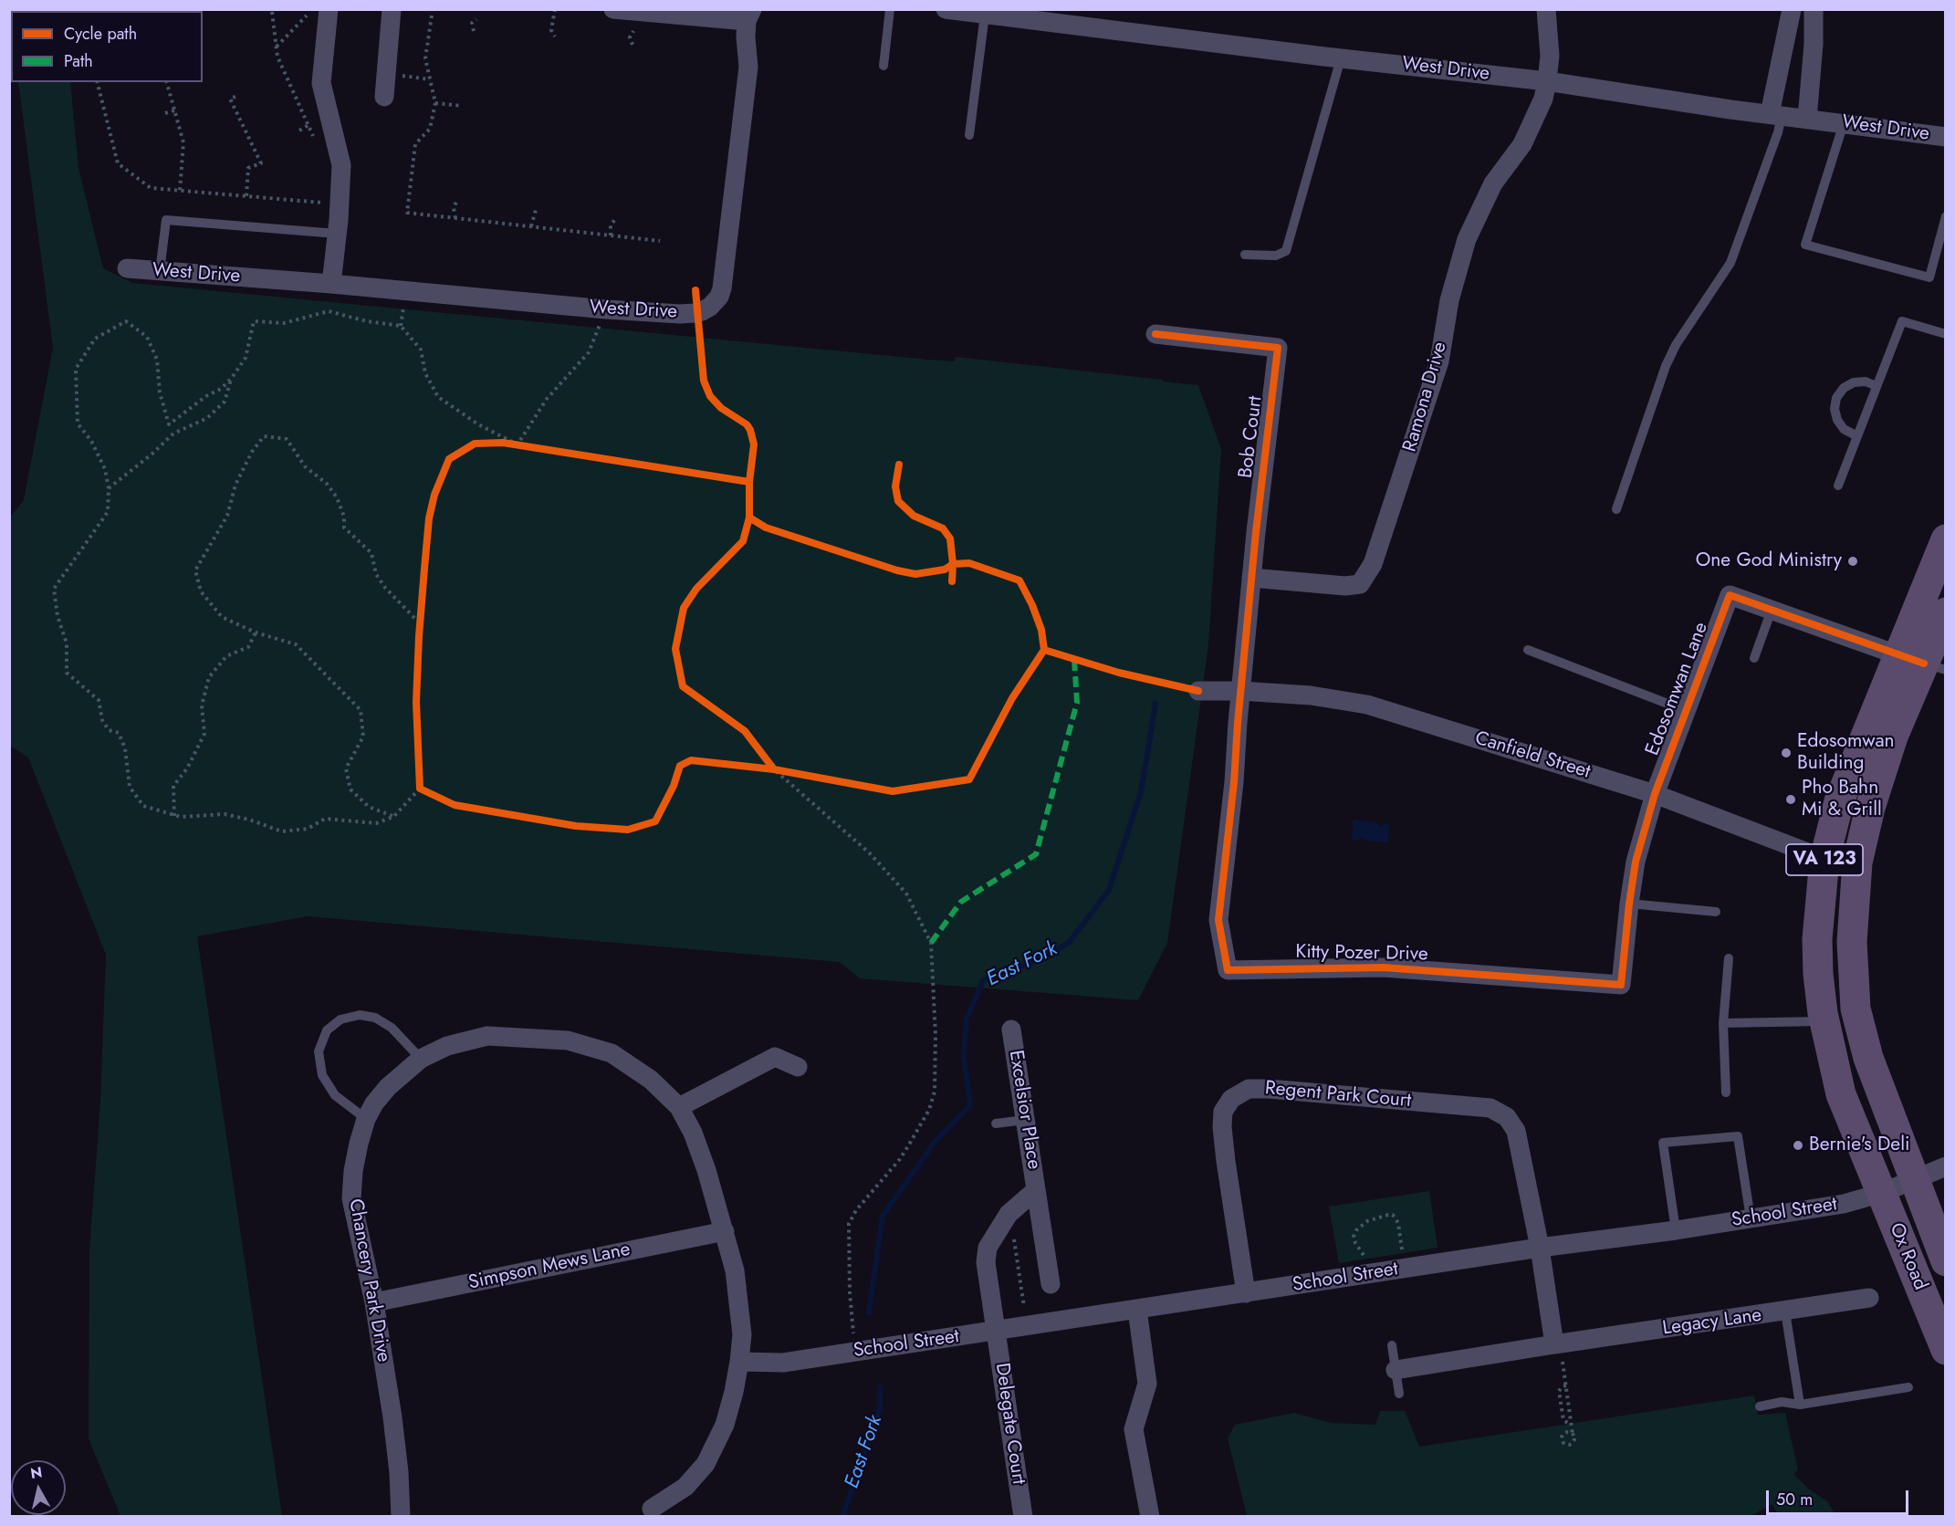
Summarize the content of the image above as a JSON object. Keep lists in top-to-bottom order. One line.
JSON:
{"streets":{"main road":["VA 123","Ox Road"],"street":["West Drive","Ramona Drive","Bob Court","Edosomwan Lane","Canfield Street","Kitty Pozer Drive","Regent Park Court","Excelsior Place","School Street","Simpson Mews Lane","Chancery Park Drive","Legacy Lane","Delegate Court"]},"crossings":[["West Drive","Ramona Drive"],["Ramona Drive","Bob Court"],["Bob Court","Kitty Pozer Drive"],["Edosomwan Lane","Canfield Street"],["Edosomwan Lane","Kitty Pozer Drive"],["Canfield Street","VA 123"],["Canfield Street","Kitty Pozer Drive"],["VA 123","School Street"],["VA 123","Ox Road"],["Regent Park Court","School Street"],["Excelsior Place","School Street"],["Excelsior Place","Delegate Court"],["School Street","Ox Road"],["School Street","Chancery Park Drive"],["School Street","Delegate Court"],["Simpson Mews Lane","Chancery Park Drive"]],"water":["East Fork"],"places":["One God Ministry","Edosomwan Building","Pho Bahn Mi & Grill","Bernie's Deli"],"legend":["Cycle path","Path"],"scale_bar":"50 m","north":"top"}
